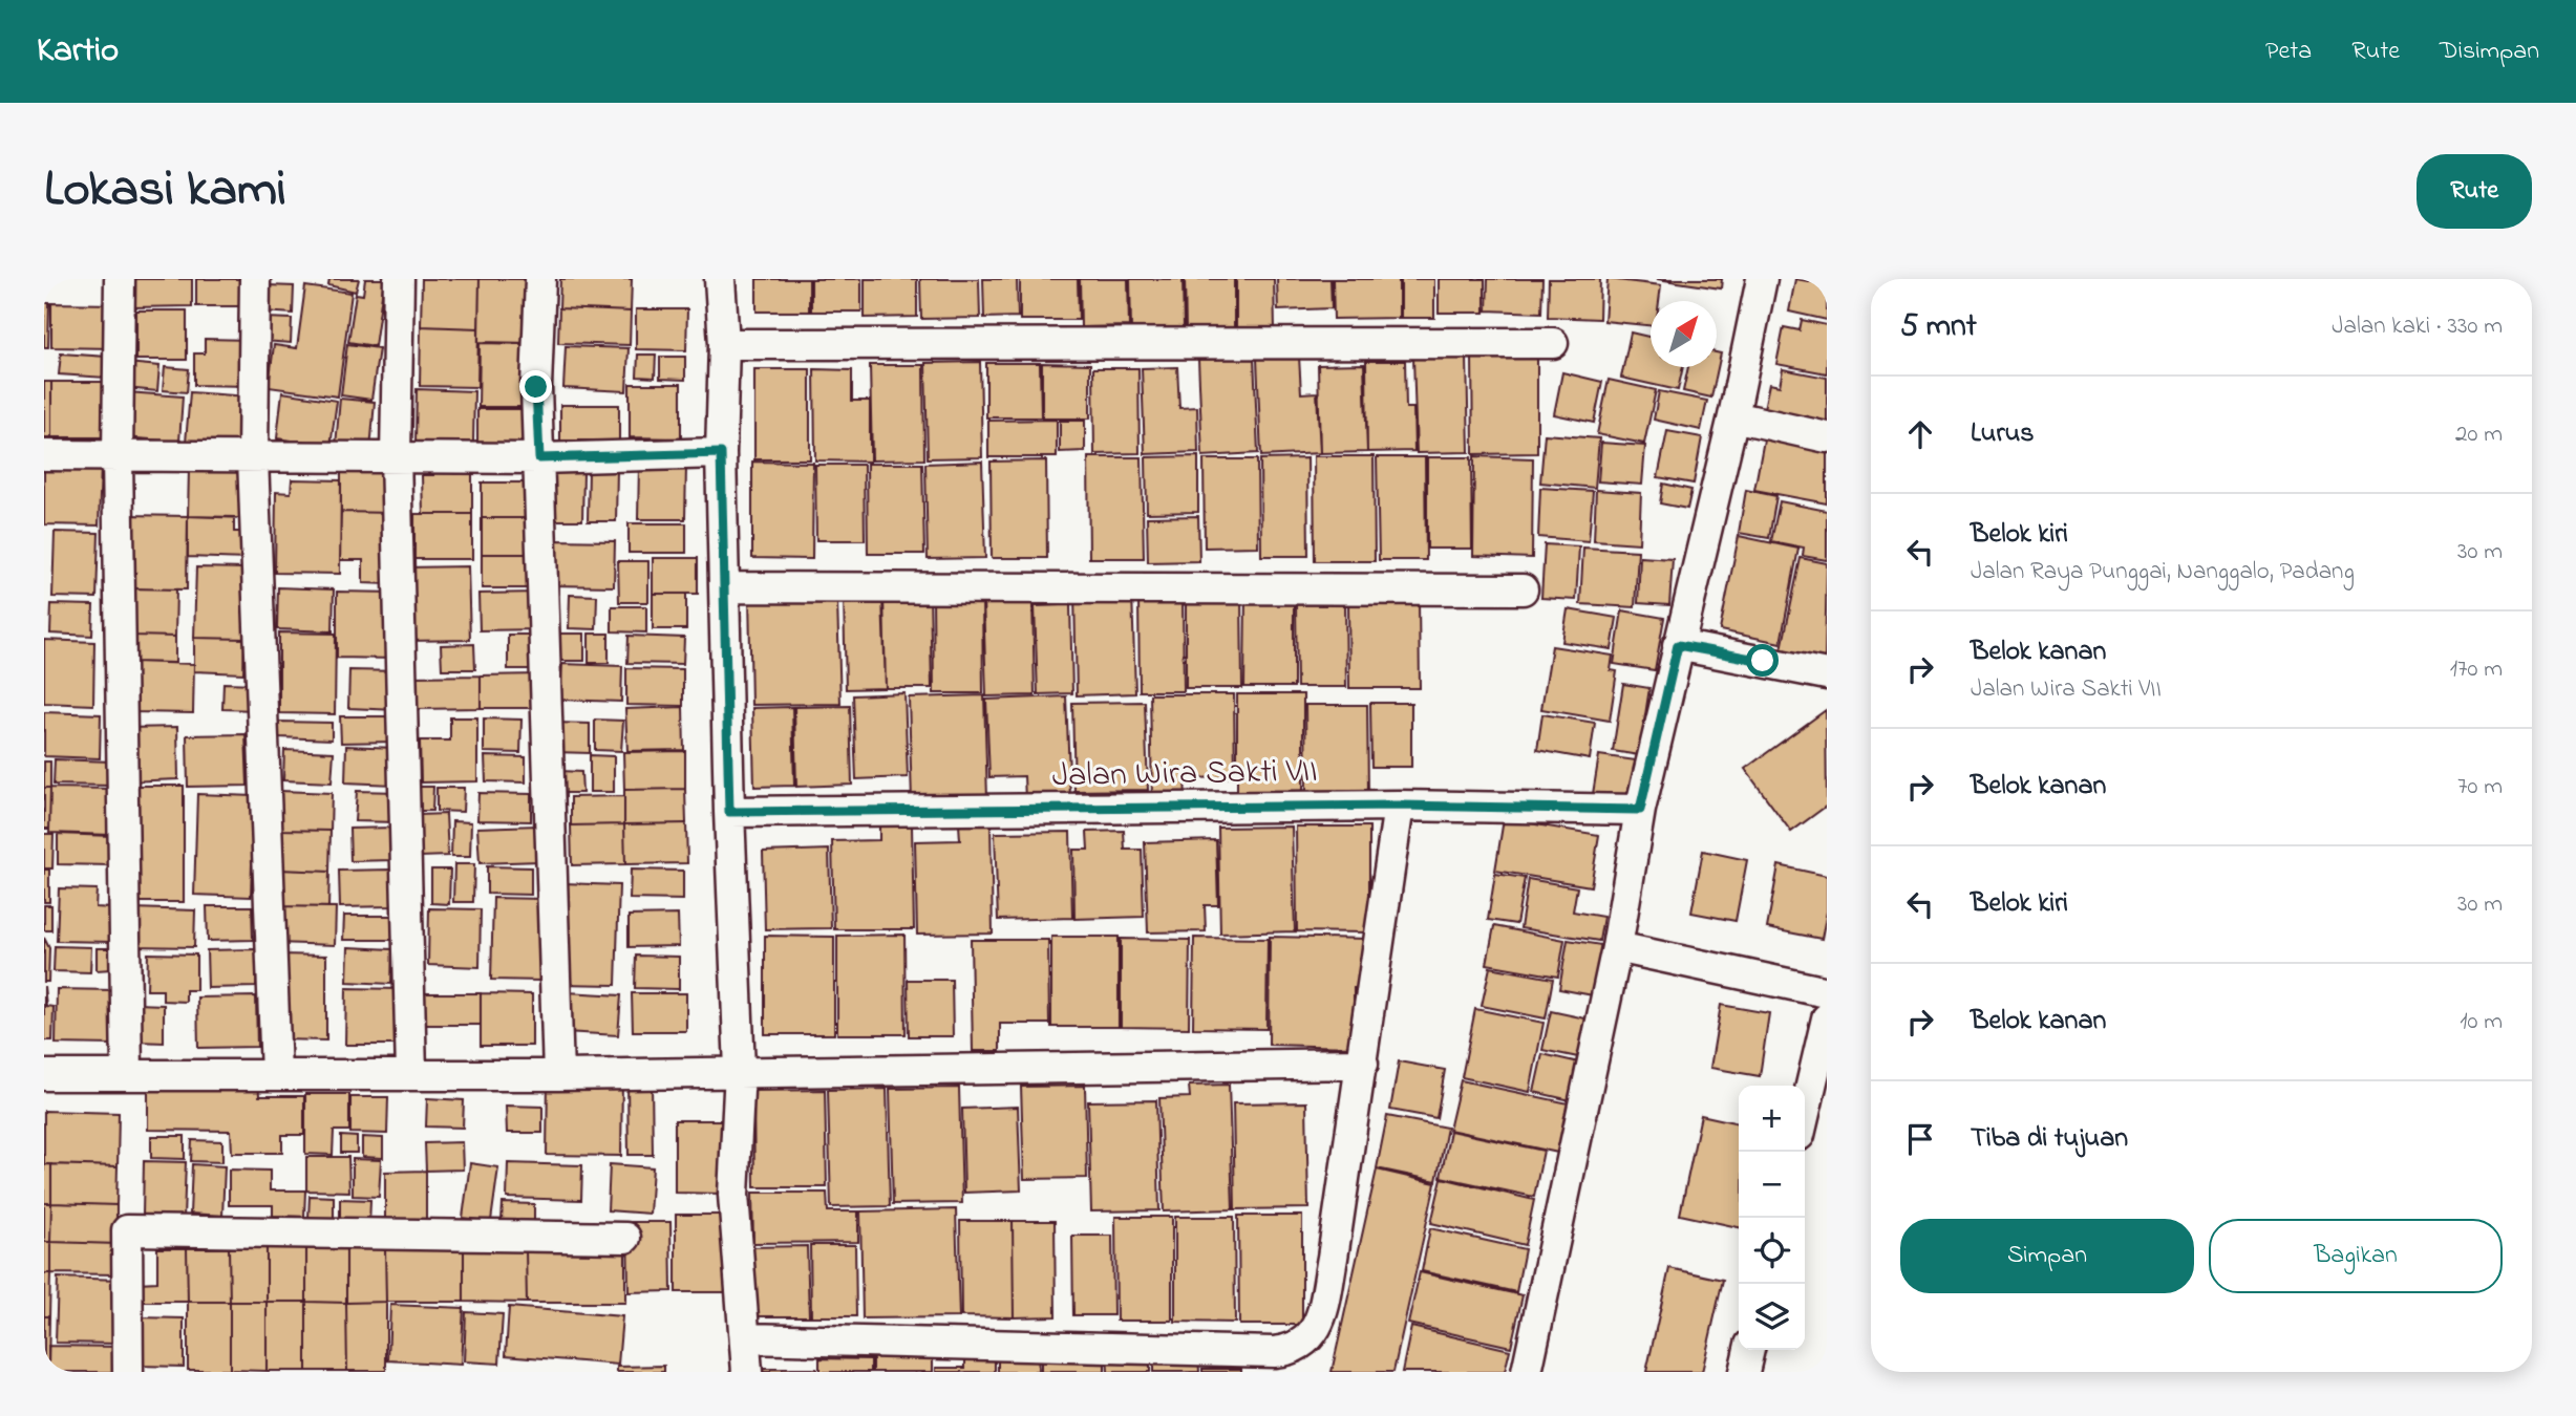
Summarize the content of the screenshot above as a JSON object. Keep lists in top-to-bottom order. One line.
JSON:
{"streets":{"street":["Jalan Wira Sakti VII"]},"north":"top right","page":{"header":"Kartio","nav":["Peta","Rute","Disimpan"],"title":"Lokasi kami","buttons":["Rute",["Simpan","Bagikan"]],"heading":["5 mnt","Jalan kaki · 330 m"],"list":[["Lurus","20 m"],["Belok kiri","Jalan Raya Punggai, Nanggalo, Padang","30 m"],["Belok kanan","Jalan Wira Sakti VII","170 m"],["Belok kanan","70 m"],["Belok kiri","30 m"],["Belok kanan","10 m"],"Tiba di tujuan"],"map_buttons":["+","−"]}}
